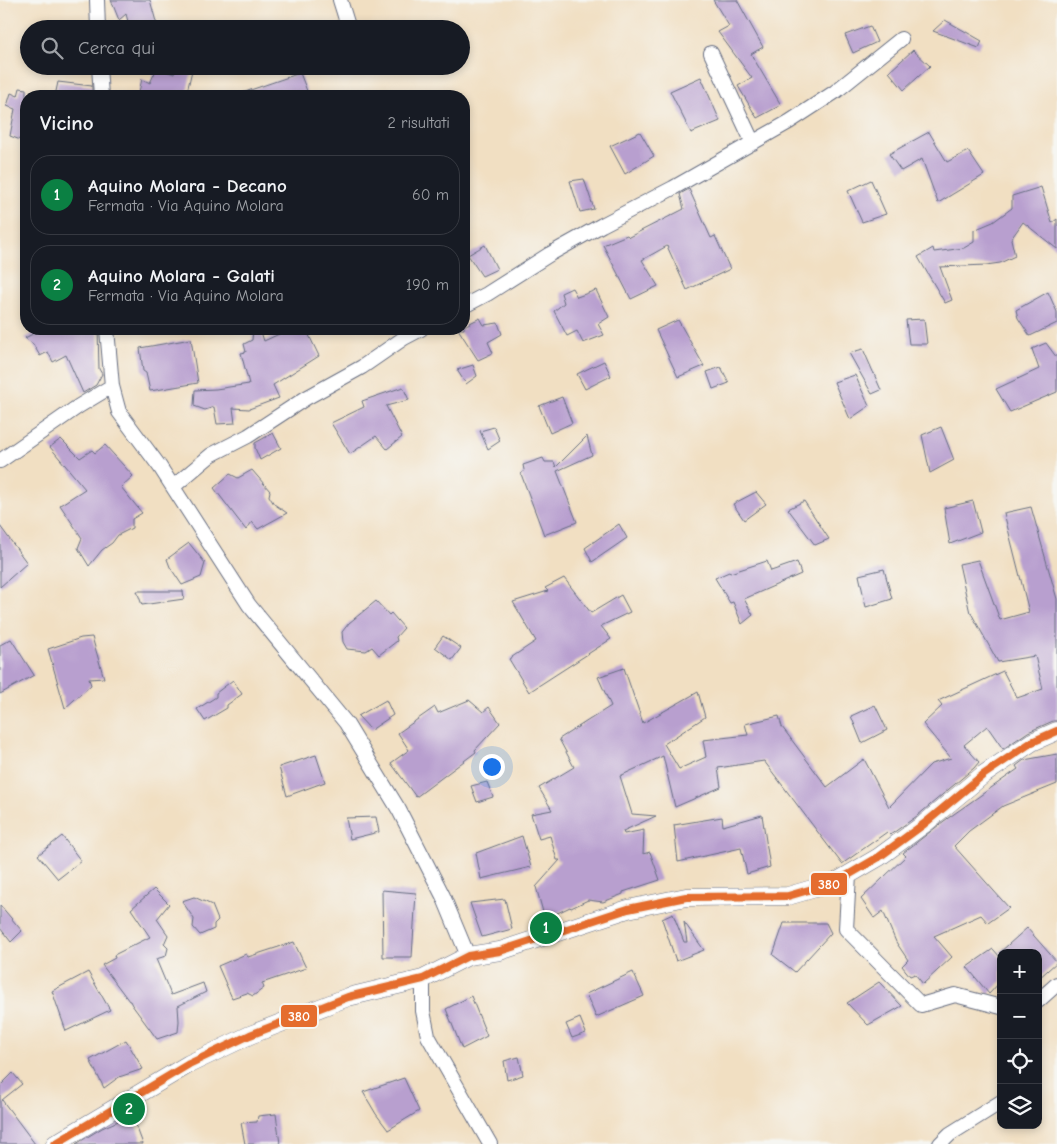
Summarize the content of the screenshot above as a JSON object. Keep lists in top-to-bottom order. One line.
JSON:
{"lines":["transit line 380"],"page":{"search":"Cerca qui","heading":["Vicino","2 risultati"],"list":[{"mark":"1","name":"Aquino Molara - Decano","note":"Fermata · Via Aquino Molara","value":"60 m"},{"mark":"2","name":"Aquino Molara - Galati","note":"Fermata · Via Aquino Molara","value":"190 m"}],"pins":["1","2"],"map_buttons":["+","−"]}}
